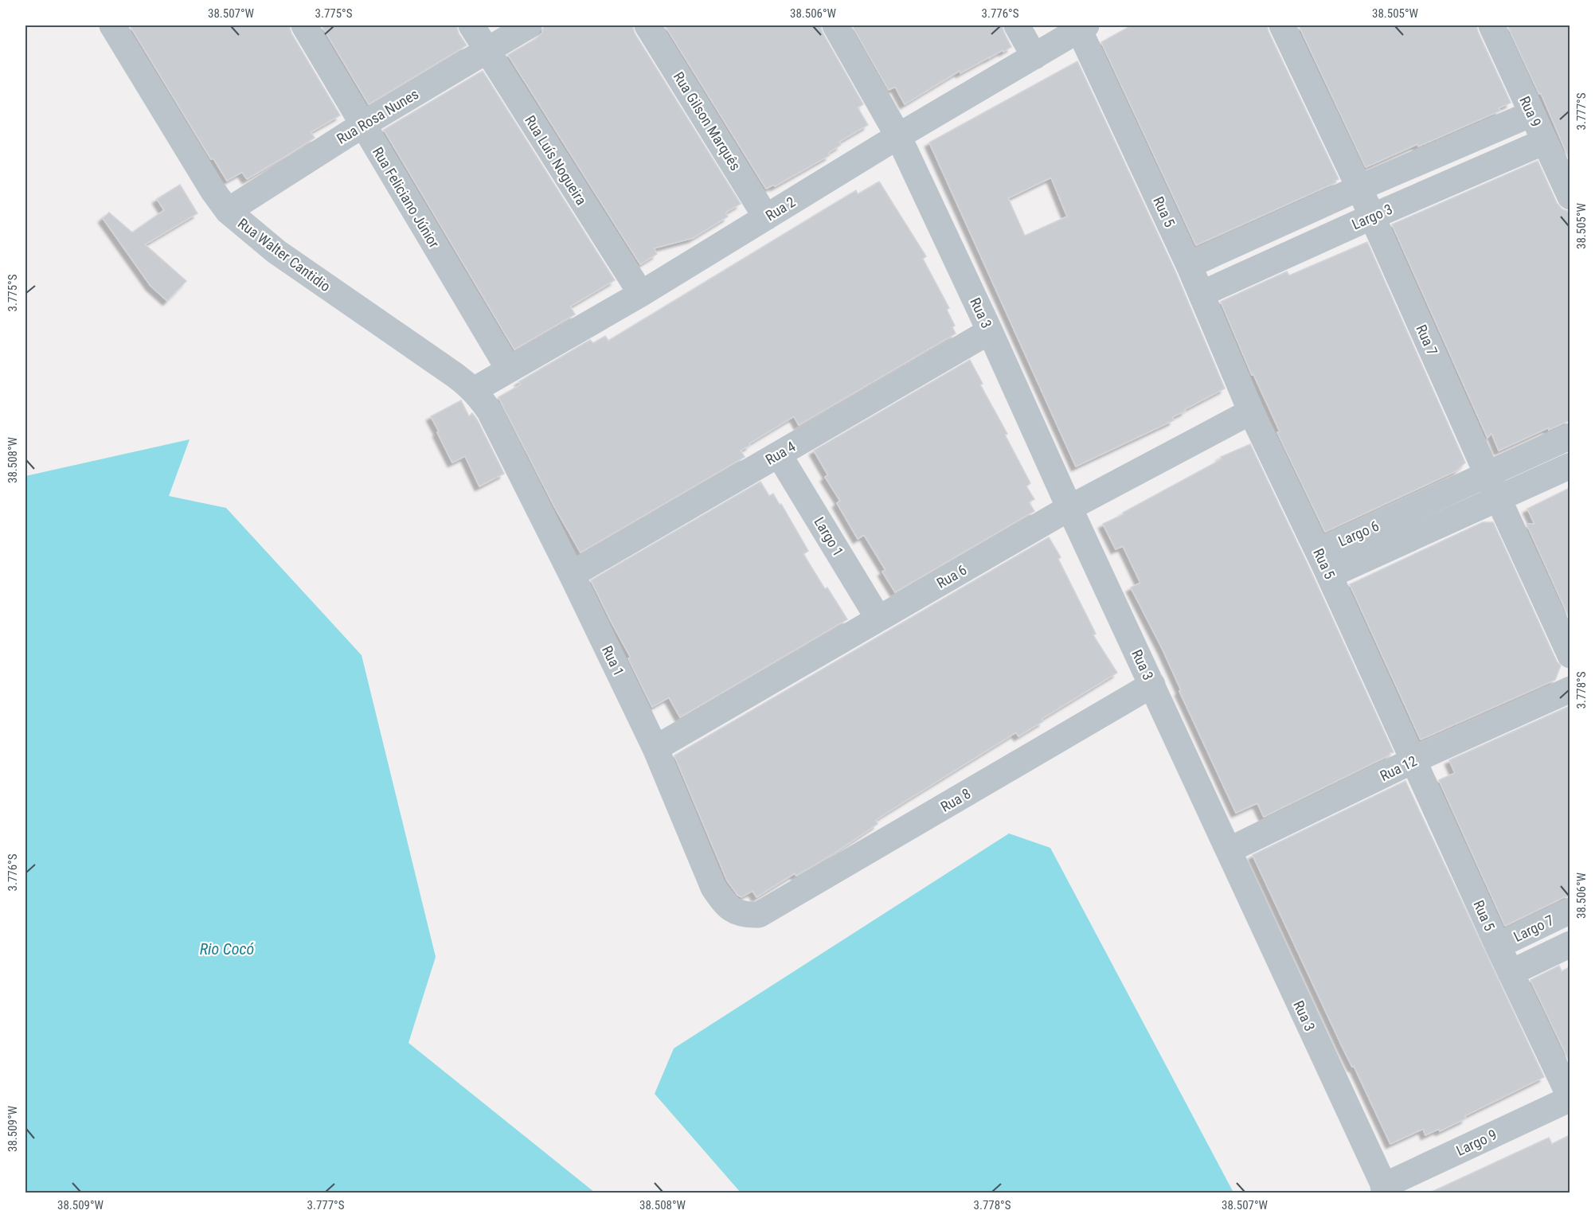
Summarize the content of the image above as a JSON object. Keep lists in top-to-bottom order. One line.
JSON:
{"streets":{"street":["Rua 9","Rua Rosa Nunes","Rua Gilson Marquês","Rua Luís Nogueira","Rua Feliciano Júnior","Rua 2","Rua 5","Largo 3","Rua Walter Cantidio","Rua 3","Rua 7","Rua 4","Largo 6","Largo 1","Rua 6","Rua 1","Rua 12","Rua 8","Largo 7","Largo 9"]},"crossings":[["Rua 9","Largo 3"],["Rua Rosa Nunes","Rua Luís Nogueira"],["Rua Rosa Nunes","Rua Feliciano Júnior"],["Rua Rosa Nunes","Rua Walter Cantidio"],["Rua Gilson Marquês","Rua 2"],["Rua Luís Nogueira","Rua 2"],["Rua Feliciano Júnior","Rua 2"],["Rua 2","Rua 5"],["Rua 2","Rua Walter Cantidio"],["Rua 2","Rua 3"],["Rua 2","Rua 1"],["Rua 5","Largo 3"],["Rua 5","Largo 6"],["Rua 5","Rua 6"],["Rua 5","Rua 12"],["Rua 5","Largo 7"],["Rua 5","Largo 9"],["Largo 3","Rua 7"],["Rua Walter Cantidio","Rua 1"],["Rua 3","Rua 4"],["Rua 3","Rua 6"],["Rua 3","Rua 12"],["Rua 3","Rua 8"],["Rua 3","Largo 9"],["Rua 7","Largo 6"],["Rua 4","Largo 1"],["Rua 4","Rua 1"],["Largo 1","Rua 6"],["Rua 6","Rua 1"],["Rua 1","Rua 8"]],"water":["Rio Cocó"],"coordinates":["38.507°W","3.775°S","38.506°W","3.776°S","38.505°W","3.777°S","38.508°W","3.778°S","38.509°W"]}
